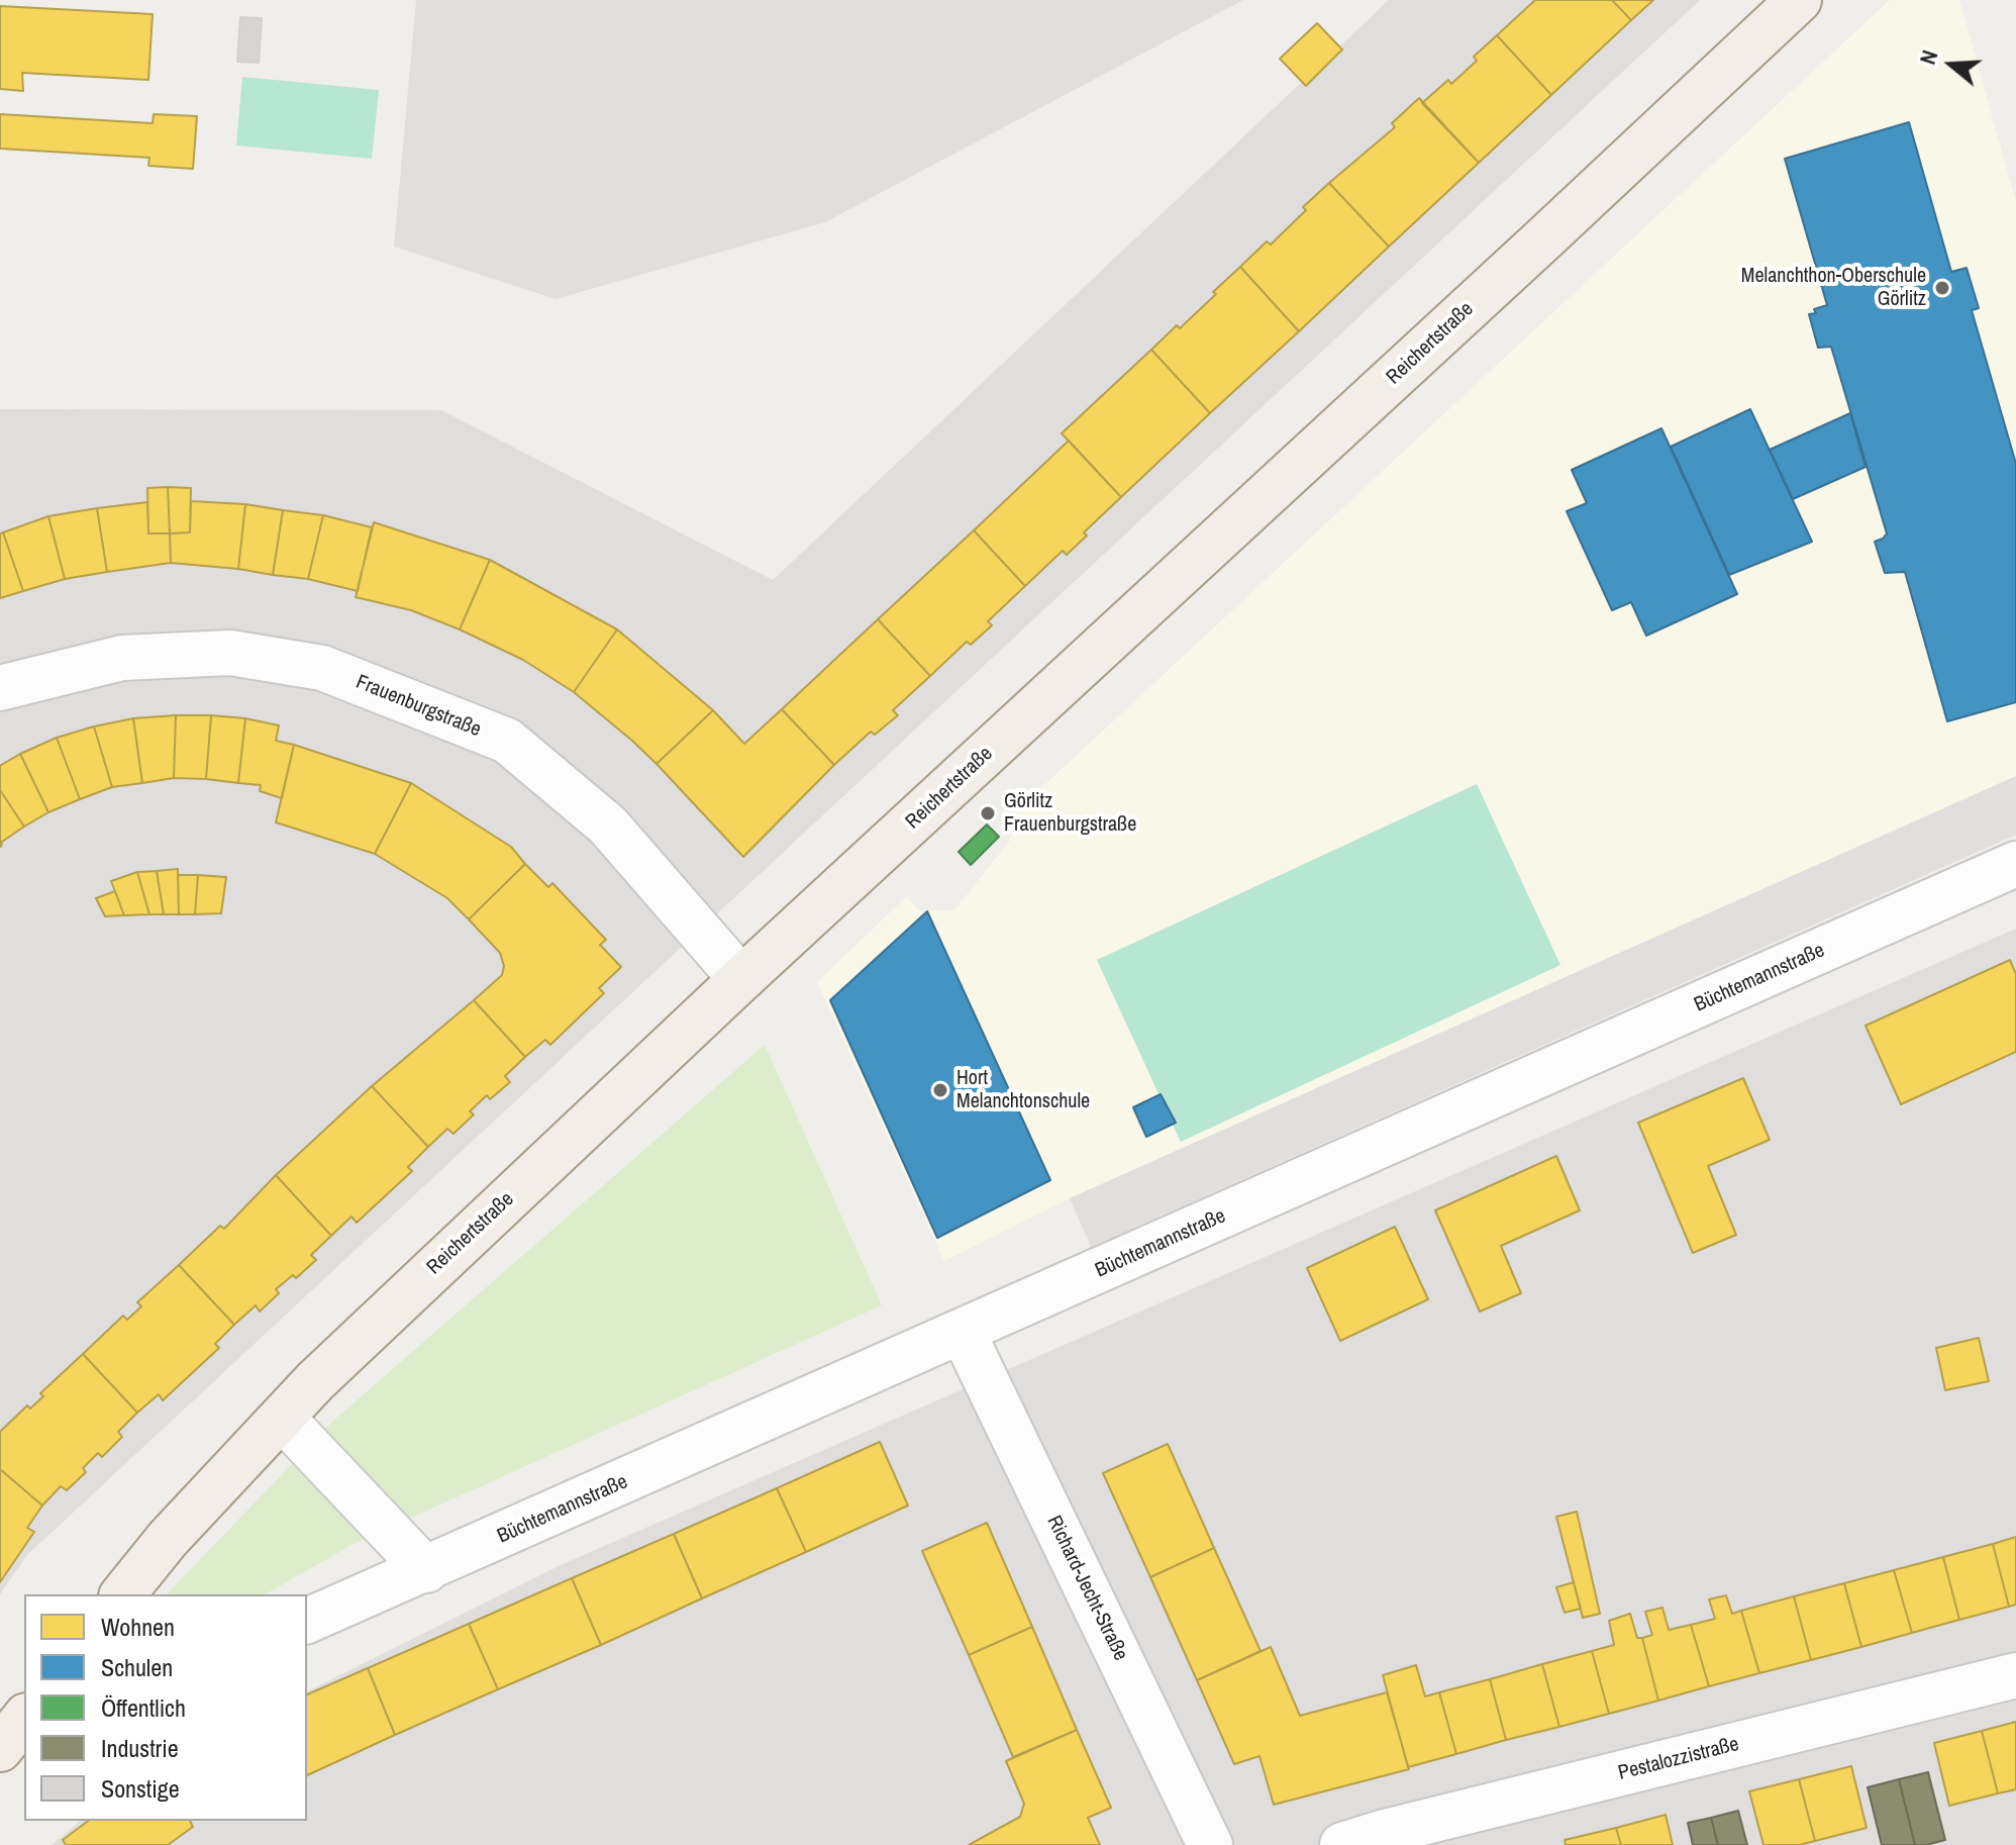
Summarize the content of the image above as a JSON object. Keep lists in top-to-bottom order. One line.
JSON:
{"streets":{"main road":["Reichertstraße"],"street":["Frauenburgstraße","Büchtemannstraße","Richard-Jecht-Straße","Pestalozzistraße"]},"crossings":[["Reichertstraße","Frauenburgstraße"],["Büchtemannstraße","Richard-Jecht-Straße"]],"places":["Melanchthon-Oberschule Görlitz","Görlitz Frauenburgstraße","Hort Melanchtonschule"],"legend":["Wohnen","Schulen","Öffentlich","Industrie","Sonstige"],"north":"left"}
